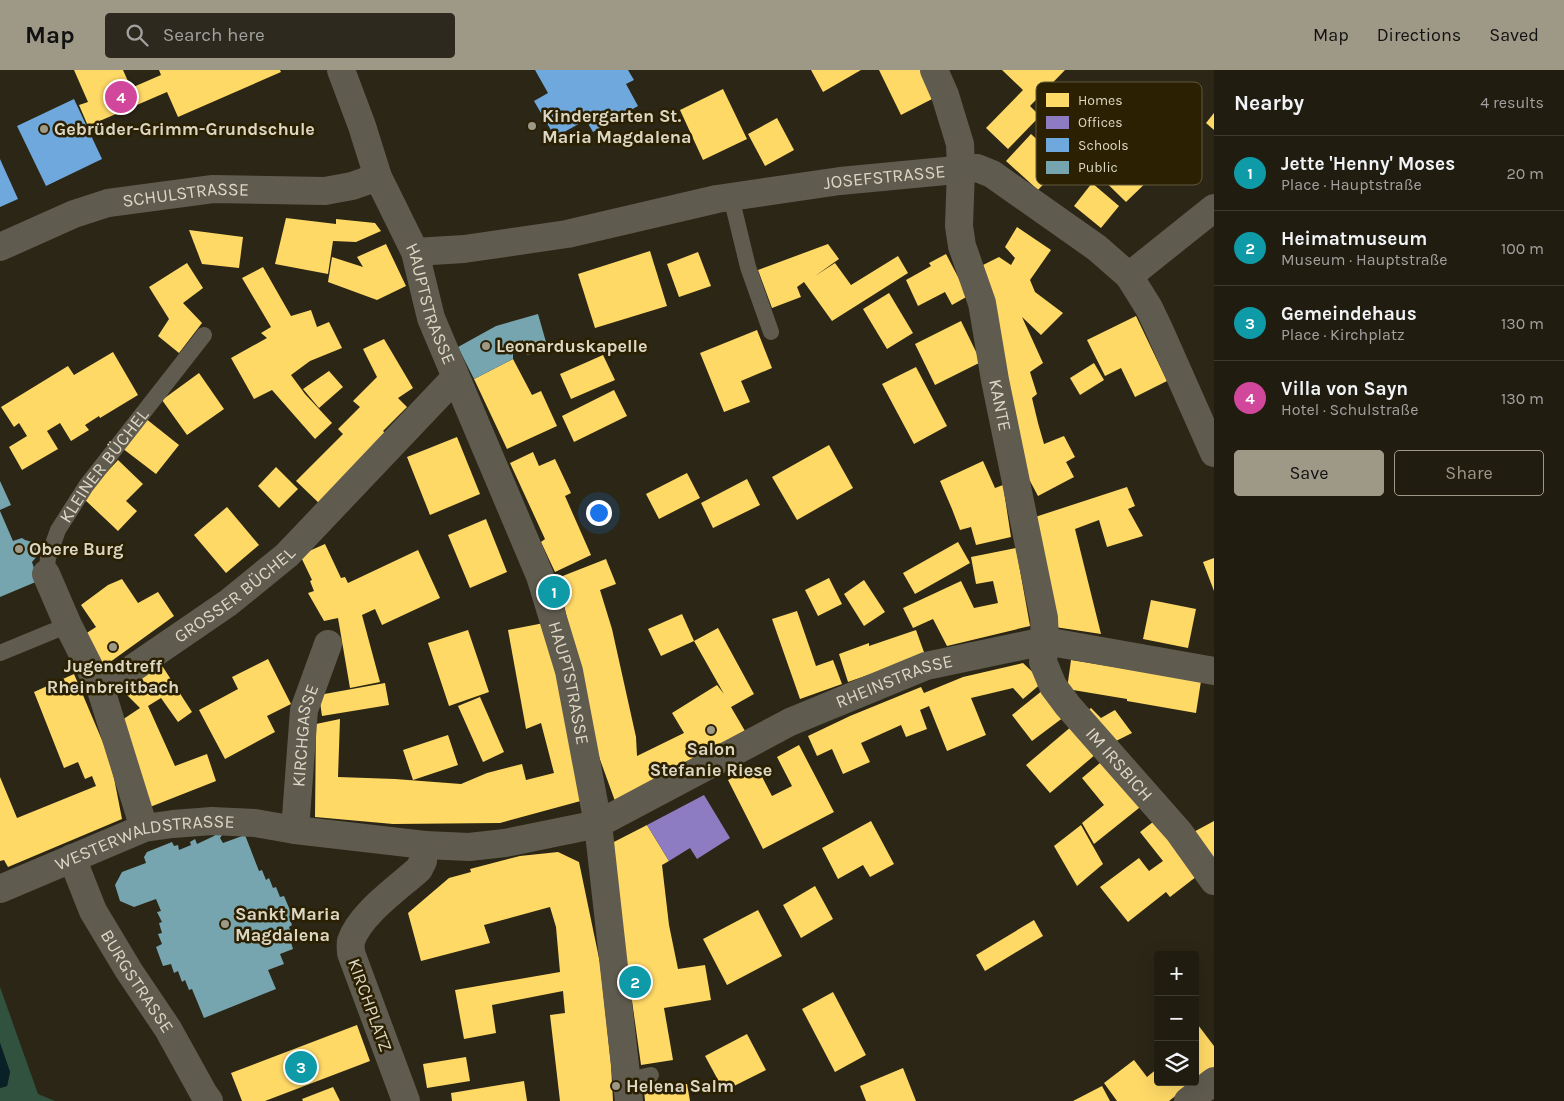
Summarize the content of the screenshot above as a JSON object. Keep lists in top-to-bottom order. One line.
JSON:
{"streets":{"street":["JOSEFSTRASSE","SCHULSTRASSE","HAUPTSTRASSE","KANTE","KLEINER BÜCHEL","GROSSER BÜCHEL","RHEINSTRASSE","KIRCHGASSE","IM IRSBICH","WESTERWALDSTRASSE","BURGSTRASSE","KIRCHPLATZ"]},"crossings":[["JOSEFSTRASSE","HAUPTSTRASSE"],["JOSEFSTRASSE","KANTE"],["SCHULSTRASSE","HAUPTSTRASSE"],["HAUPTSTRASSE","GROSSER BÜCHEL"],["HAUPTSTRASSE","RHEINSTRASSE"],["KANTE","RHEINSTRASSE"],["KANTE","IM IRSBICH"],["KLEINER BÜCHEL","GROSSER BÜCHEL"],["RHEINSTRASSE","IM IRSBICH"],["KIRCHGASSE","WESTERWALDSTRASSE"],["WESTERWALDSTRASSE","BURGSTRASSE"]],"places":["Kindergarten St. Maria Magdalena","Gebrüder-Grimm-Grundschule","Leonarduskapelle","Obere Burg","Jugendtreff Rheinbreitbach","Salon Stefanie Riese","Sankt Maria Magdalena","Helena Salm"],"legend":["Homes","Offices","Schools","Public"],"page":{"header":"Map","search":"Search here","nav":["Map","Directions","Saved"],"heading":["Nearby","4 results"],"pins":["4","1","2","3"],"list":[{"mark":"1","name":"Jette 'Henny' Moses","note":"Place · Hauptstraße","value":"20 m"},{"mark":"2","name":"Heimatmuseum","note":"Museum · Hauptstraße","value":"100 m"},{"mark":"3","name":"Gemeindehaus","note":"Place · Kirchplatz","value":"130 m"},{"mark":"4","name":"Villa von Sayn","note":"Hotel · Schulstraße","value":"130 m"}],"buttons":["Save","Share"],"map_buttons":["+","−"]}}
